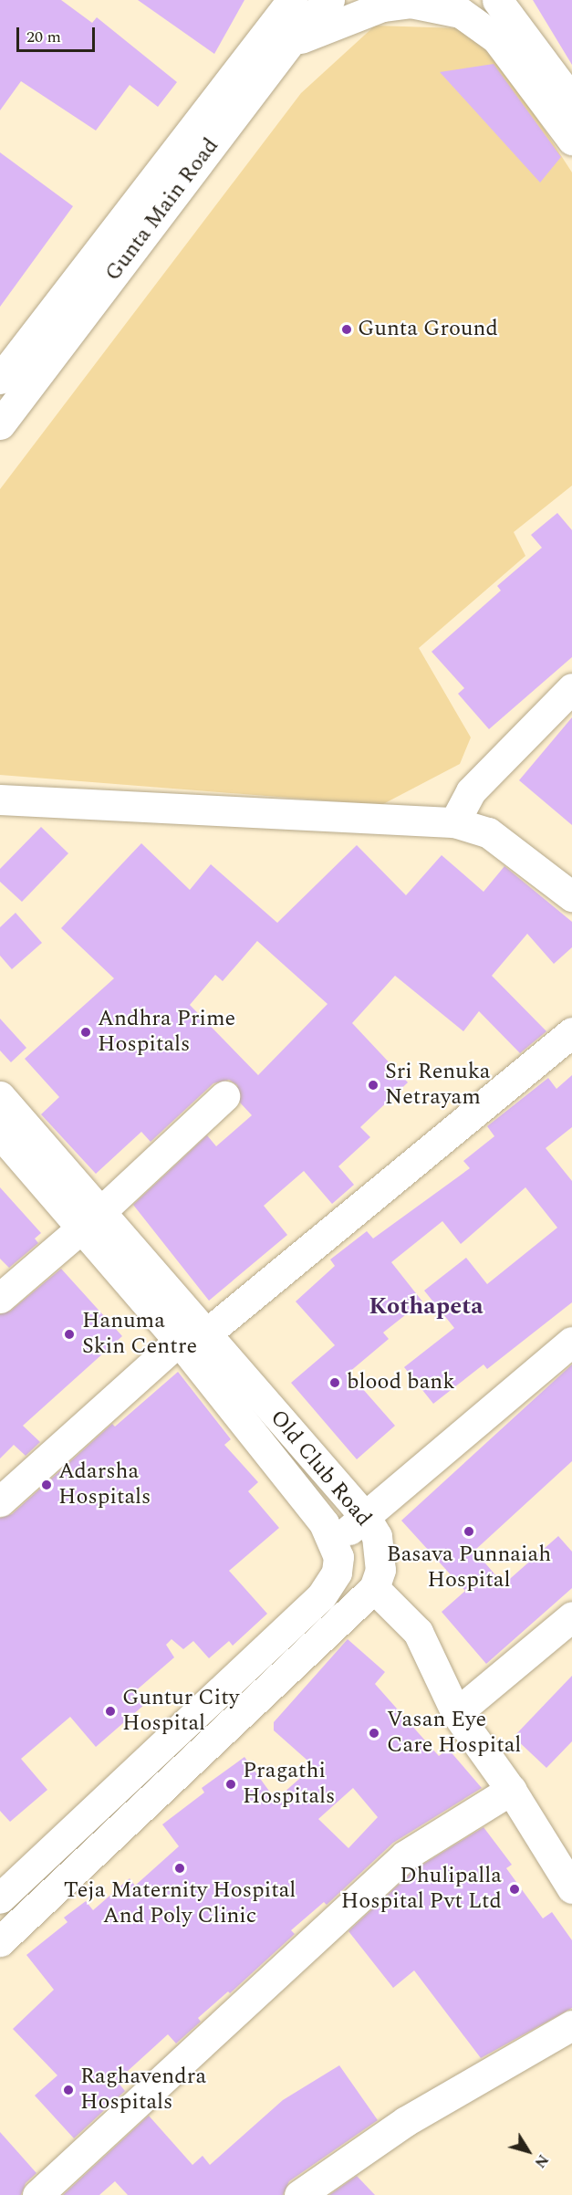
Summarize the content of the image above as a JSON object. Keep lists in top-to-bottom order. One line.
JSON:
{"streets":{"street":["Gunta Main Road","Old Club Road"]},"districts":["Kothapeta"],"places":["Gunta Ground","Andhra Prime Hospitals","Sri Renuka Netrayam","Hanuma Skin Centre","blood bank","Adarsha Hospitals","Basava Punnaiah Hospital","Guntur City Hospital","Vasan Eye Care Hospital","Pragathi Hospitals","Teja Maternity Hospital And Poly Clinic","Dhulipalla Hospital Pvt Ltd","Raghavendra Hospitals"],"scale_bar":"20 m","north":"bottom right"}
